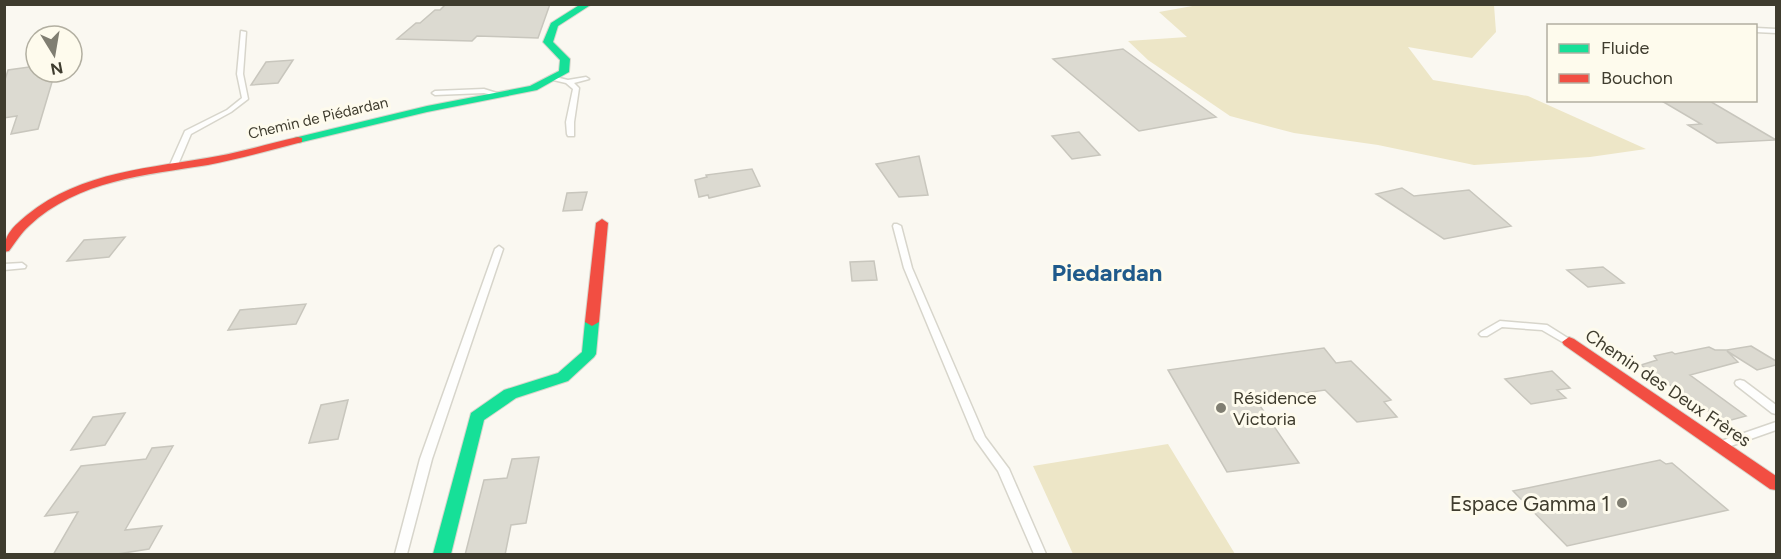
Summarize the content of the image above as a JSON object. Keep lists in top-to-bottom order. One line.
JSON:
{"streets":{"street":["Chemin de Piédardan","Chemin des Deux Frères"]},"districts":["Piedardan"],"places":["Résidence Victoria","Espace Gamma 1"],"legend":["Fluide","Bouchon"],"north":"bottom"}
